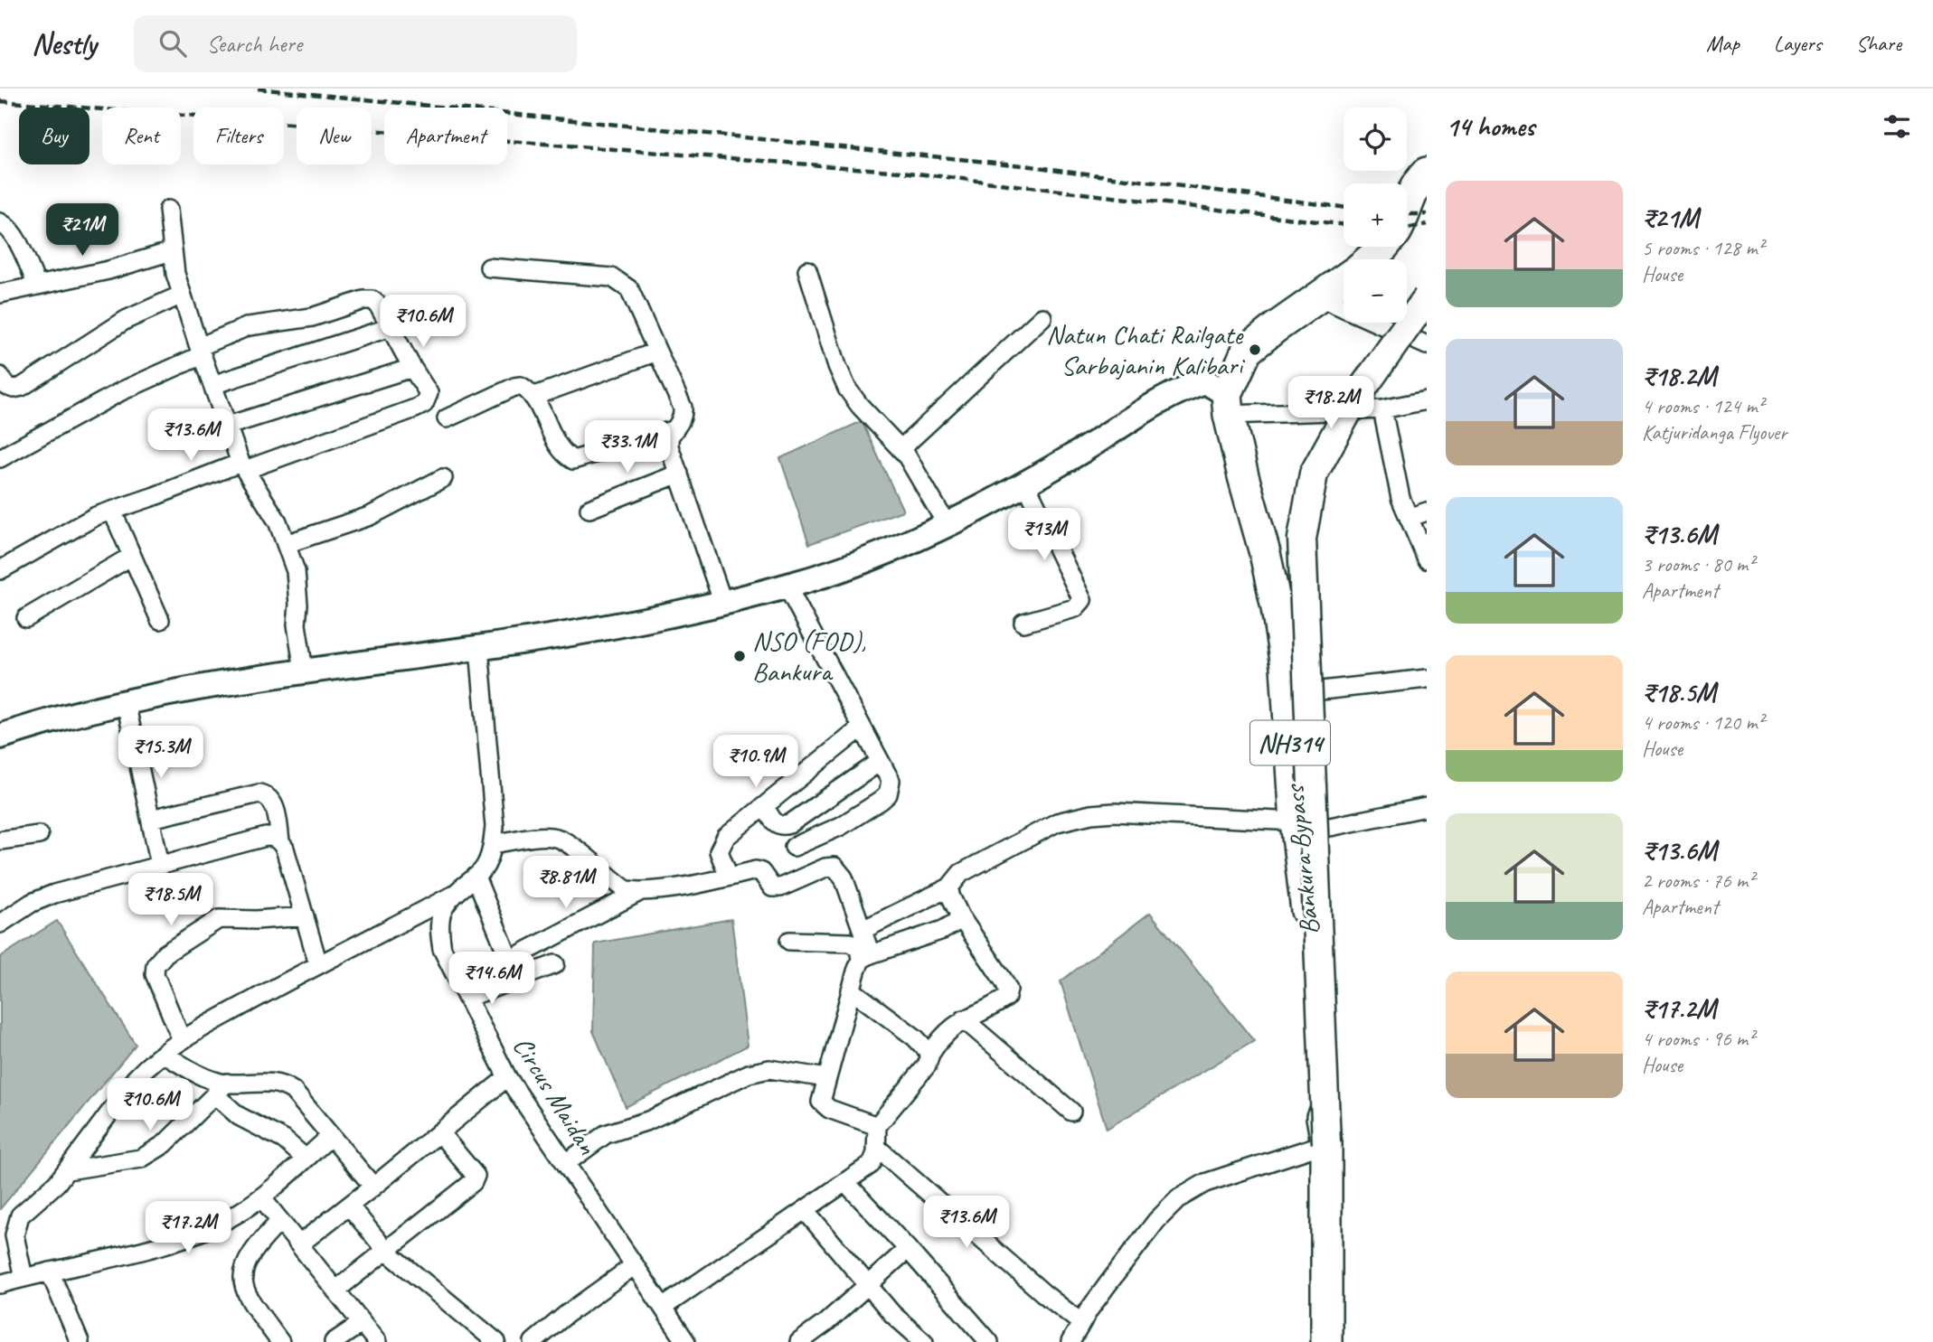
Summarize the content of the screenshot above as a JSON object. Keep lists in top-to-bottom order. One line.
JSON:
{"streets":{"highway":["NH314","Bankura Bypass"],"street":["Circus Maidan"]},"places":["Natun Chati Railgate Sarbajanin Kalibari","NSO (FOD), Bankura"],"page":{"header":"Nestly","search":"Search here","nav":["Map","Layers","Share"],"heading":"14 homes","map_buttons":["+","−"],"chip":["Buy","Rent","Filters","New","Apartment"],"list":[{"name":"₹21M","note":"5 rooms · 128 m² · House"},{"name":"₹18.2M","note":"4 rooms · 124 m² · Katjuridanga Flyover"},{"name":"₹13.6M","note":"3 rooms · 80 m² · Apartment"},{"name":"₹18.5M","note":"4 rooms · 120 m² · House"},{"name":"₹13.6M","note":"2 rooms · 76 m² · Apartment"},{"name":"₹17.2M","note":"4 rooms · 96 m² · House"}],"price":["₹21M","₹10.6M","₹18.2M","₹13.6M","₹33.1M","₹13M","₹15.3M","₹10.9M","₹8.81M","₹18.5M","₹14.6M","₹10.6M","₹13.6M","₹17.2M"]}}
